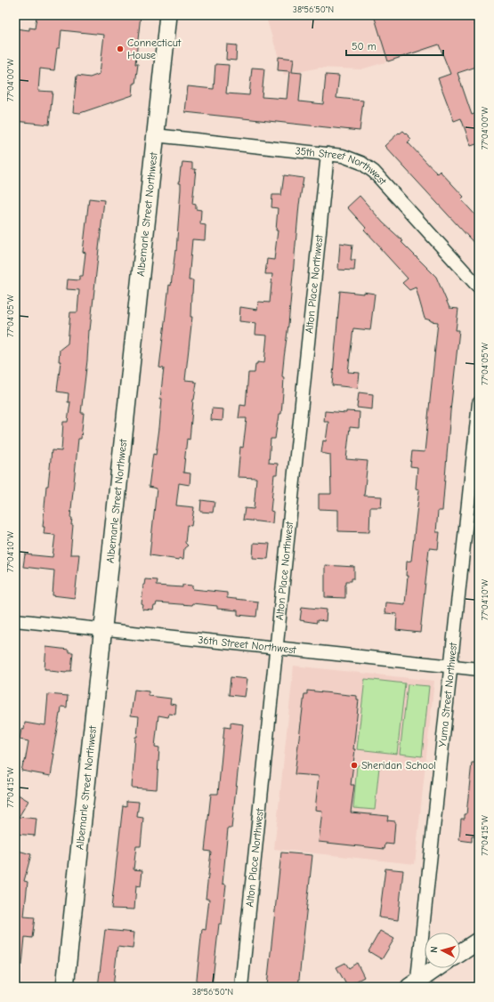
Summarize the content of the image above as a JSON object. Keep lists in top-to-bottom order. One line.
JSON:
{"streets":{"street":["35th Street Northwest","Albemarle Street Northwest","Alton Place Northwest","36th Street Northwest","Yuma Street Northwest"]},"crossings":[["35th Street Northwest","Albemarle Street Northwest"],["35th Street Northwest","Alton Place Northwest"],["Albemarle Street Northwest","36th Street Northwest"],["Alton Place Northwest","36th Street Northwest"],["36th Street Northwest","Yuma Street Northwest"]],"places":["Connecticut House","Sheridan School"],"scale_bar":"50 m","north":"left","coordinates":["38°56'50\"N","77°04'00\"W","77°04'05\"W","77°04'10\"W","77°04'15\"W"]}
